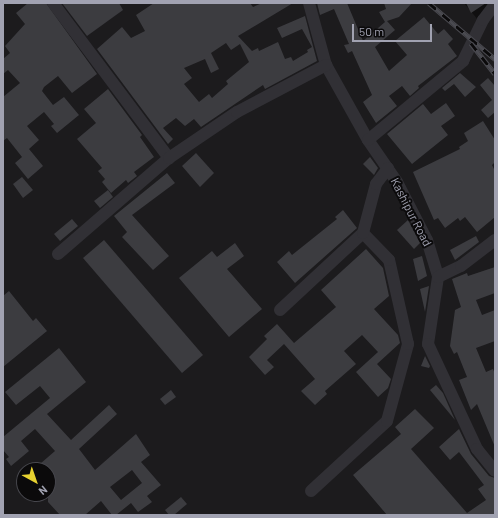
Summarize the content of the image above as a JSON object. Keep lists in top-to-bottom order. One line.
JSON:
{"streets":{"street":["Kashipur Road"]},"scale_bar":"50 m","north":"bottom right"}
